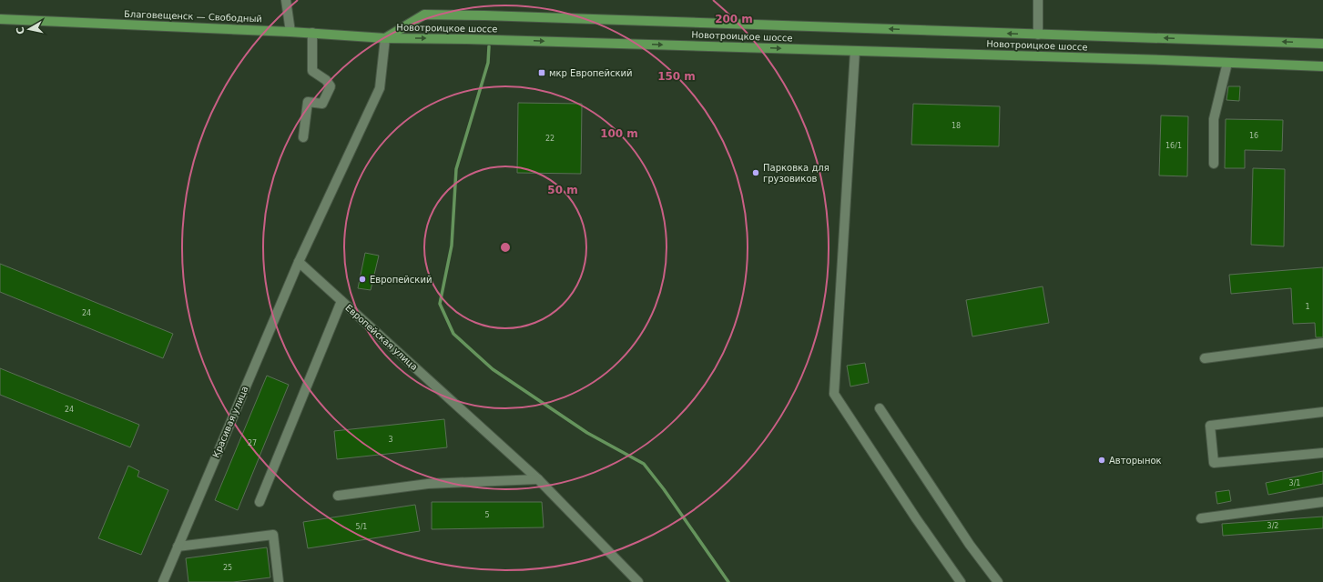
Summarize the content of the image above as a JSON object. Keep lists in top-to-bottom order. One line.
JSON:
{"streets":{"main road":["Благовещенск — Свободный","Новотроицкое шоссе"],"street":["Европейская улица","Красивая улица"]},"crossings":[["Благовещенск — Свободный","Новотроицкое шоссе"],["Европейская улица","Красивая улица"]],"places":{"transit":["мкр Европейский"],"other":["Парковка для грузовиков","Европейский","Авторынок"]},"house_numbers":["18","16","22","16/1","1","24","24","3","27","3/1","5","3/2","5/1","25"],"north":"left","rings":["200 m","150 m","100 m","50 m"]}
